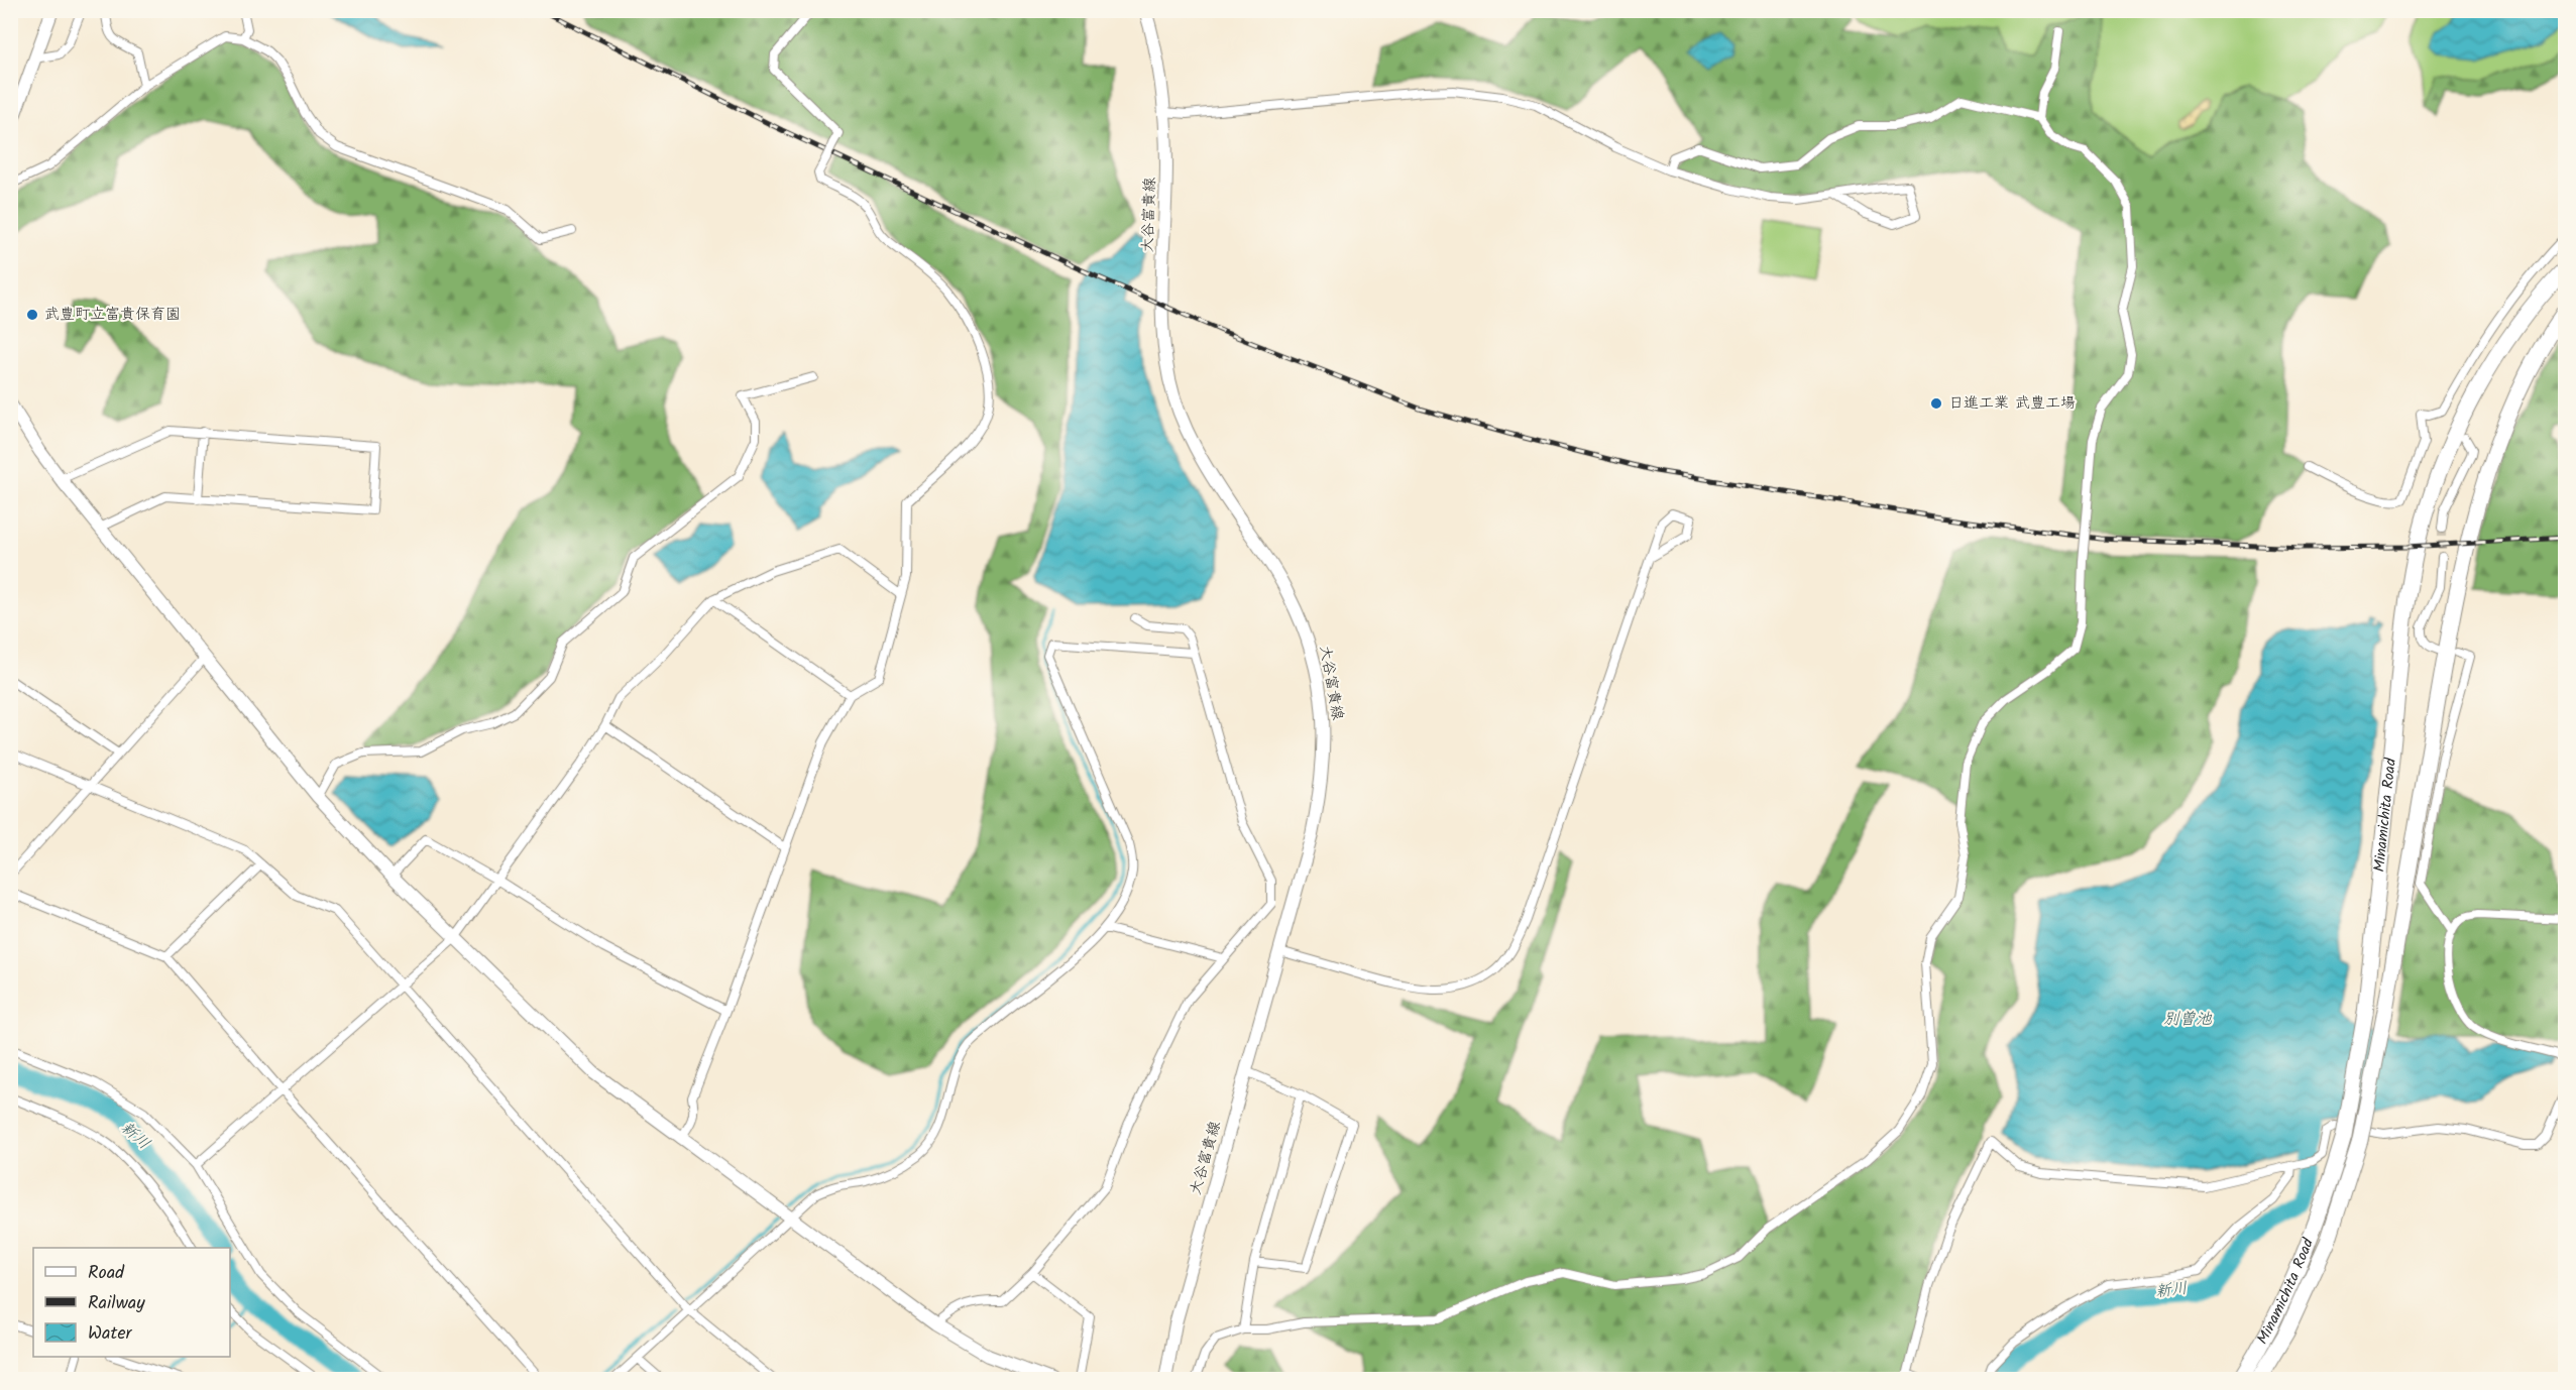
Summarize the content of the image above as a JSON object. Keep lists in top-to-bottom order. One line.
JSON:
{"streets":{"highway":["Minamichita Road"],"street":["大谷富貴線"]},"water":["別曽池","新川"],"places":["武豊町立富貴保育園","日進工業 武豊工場"],"legend":["Road","Railway","Water"]}
